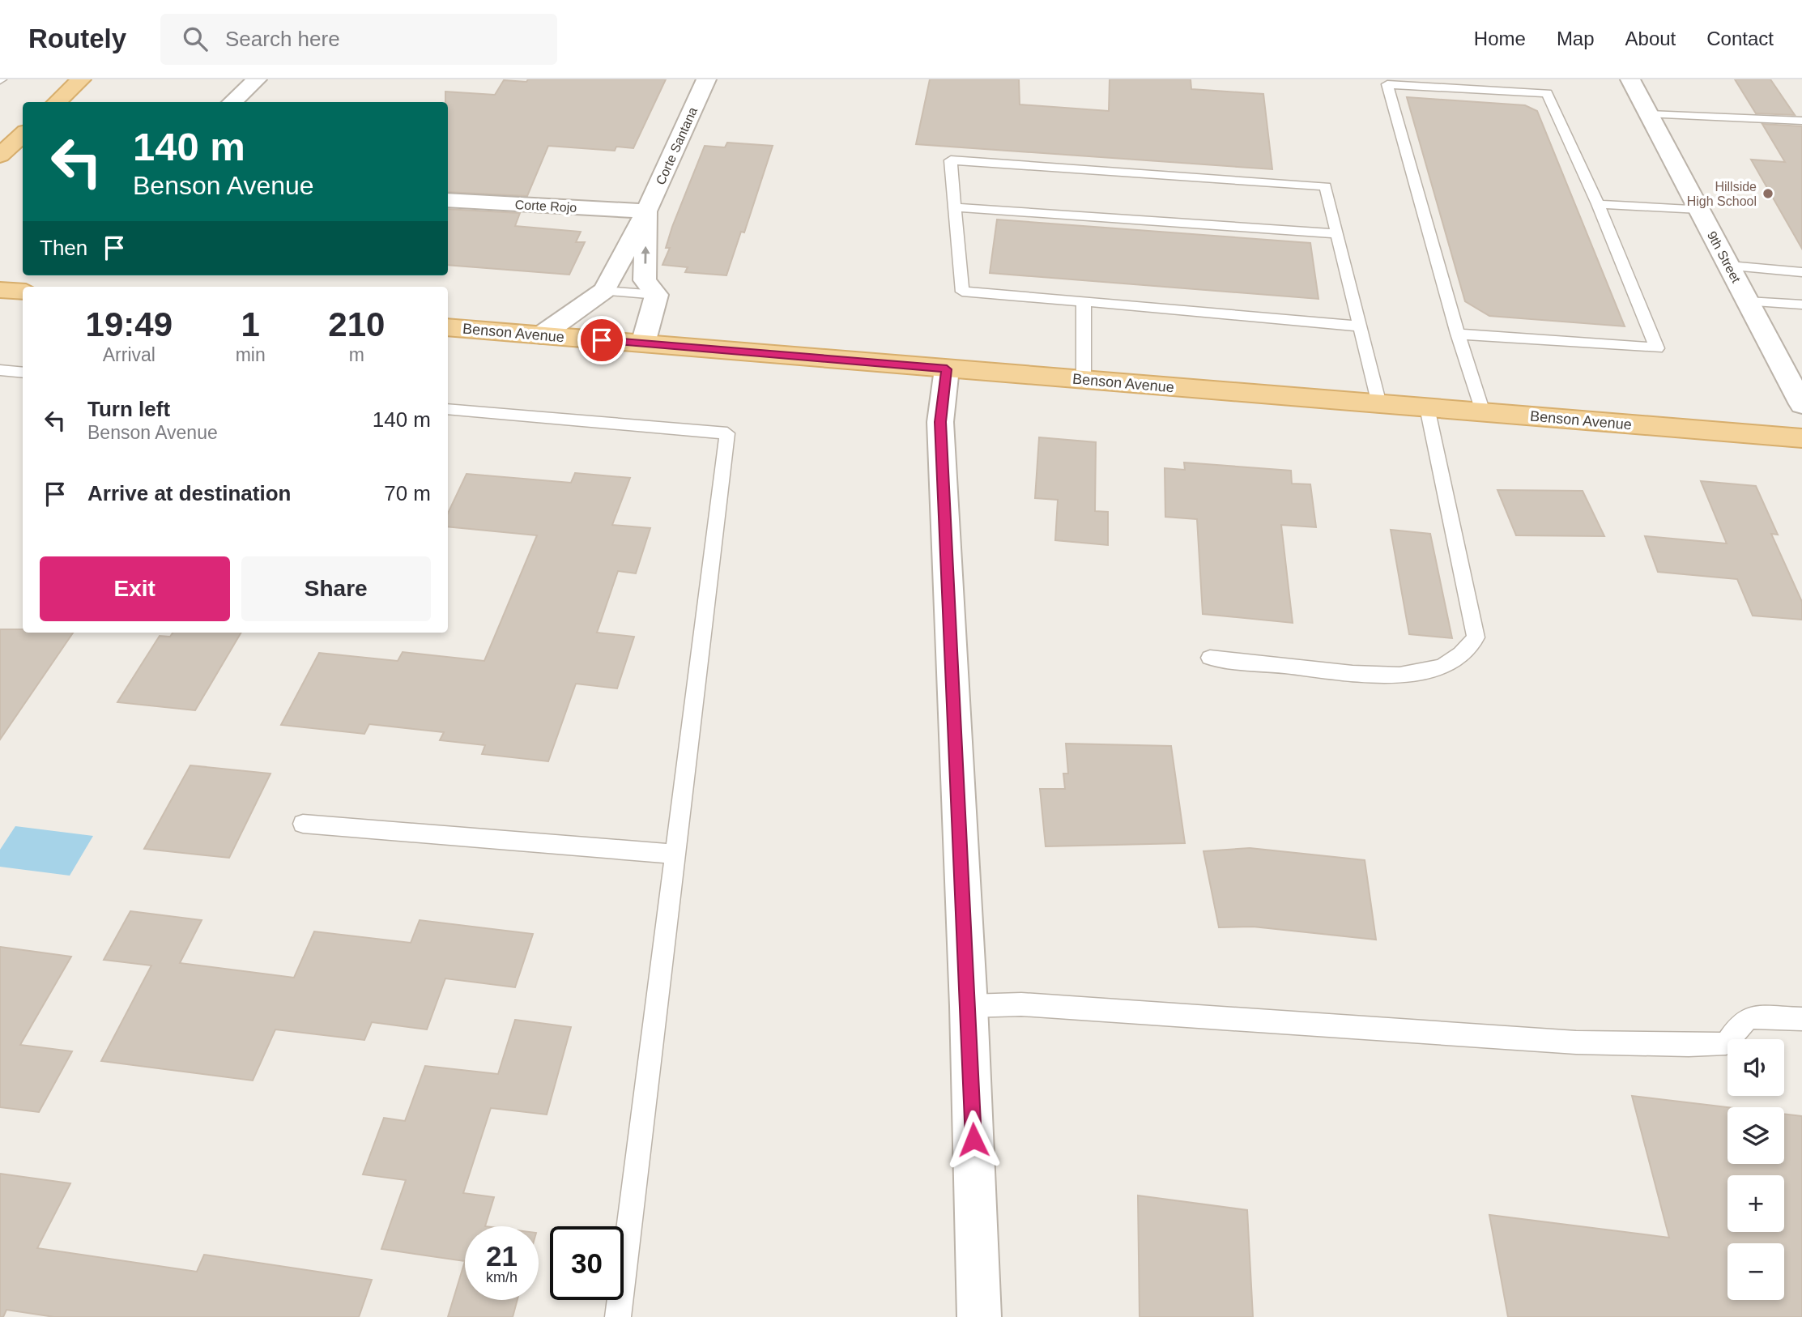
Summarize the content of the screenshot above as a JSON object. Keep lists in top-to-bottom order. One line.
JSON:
{"streets":{"main road":["Benson Avenue"],"street":["Corte Santana","Corte Rojo","9th Street"]},"crossings":[["Corte Santana","Corte Rojo"],["Corte Santana","Benson Avenue"]],"places":["Hillside High School"],"page":{"header":"Routely","search":"Search here","nav":["Home","Map","About","Contact"],"turn":["140 m","Benson Avenue"],"then":"Then","eta":["19:49","Arrival","1","min","210","m"],"list":[{"name":"Turn left","note":"Benson Avenue","value":"140 m"},{"name":"Arrive at destination","value":"70 m"}],"buttons":["Exit","Share"],"map_buttons":["+","−"],"speed":"21 km/h","limit":"30"}}
